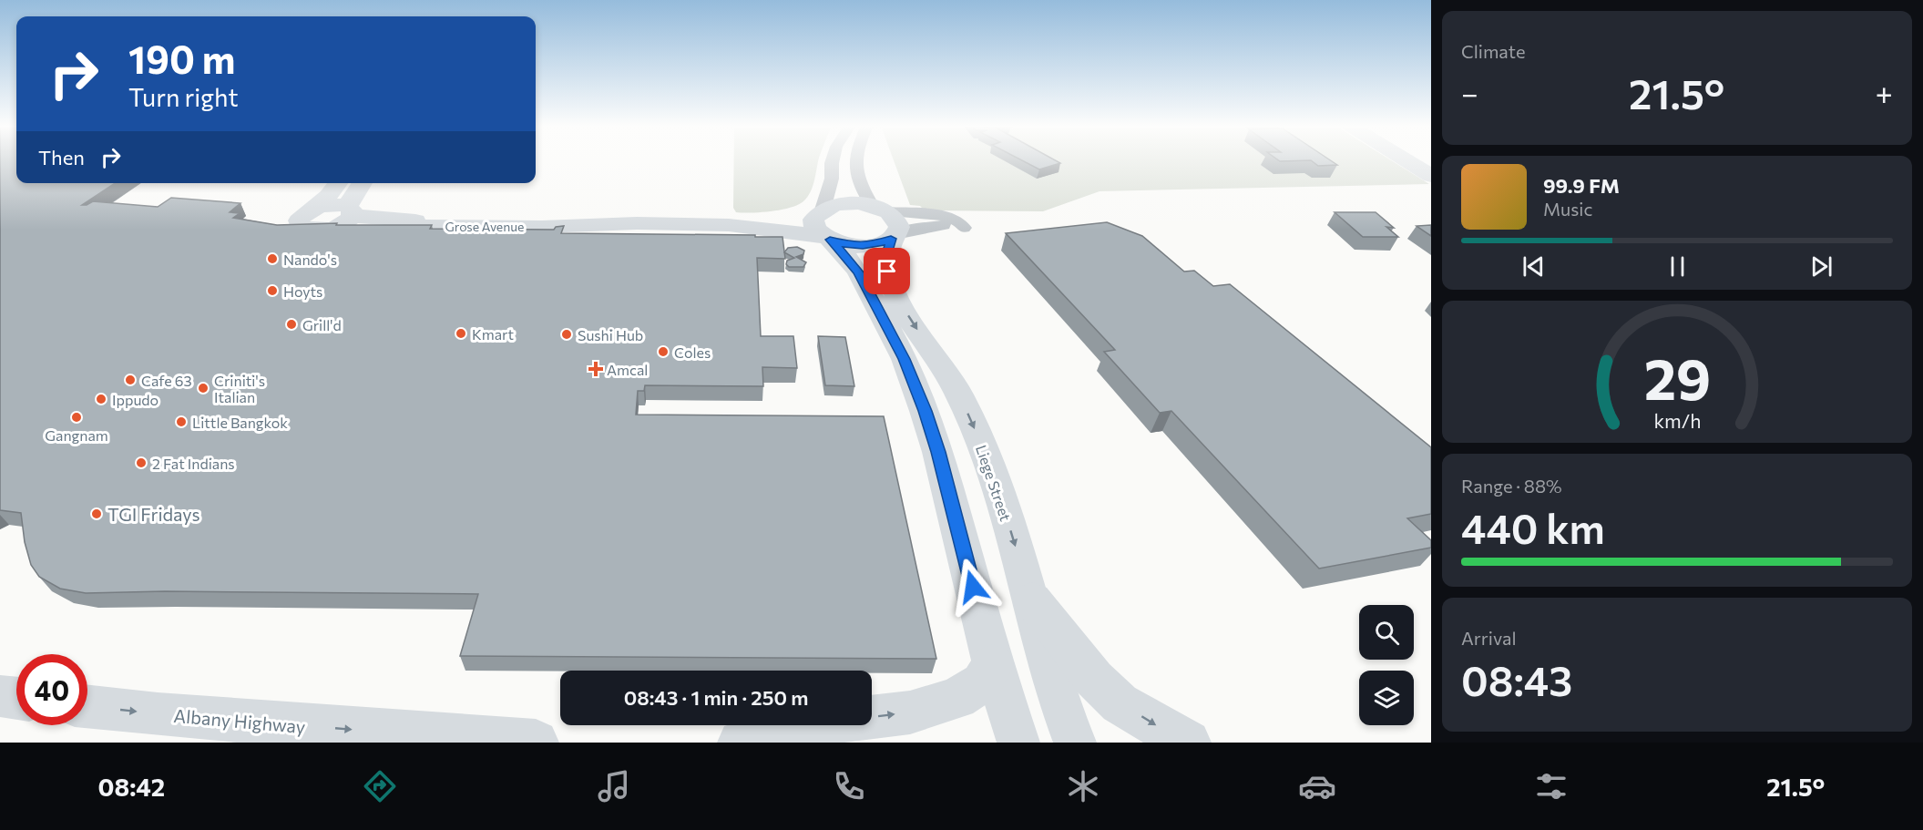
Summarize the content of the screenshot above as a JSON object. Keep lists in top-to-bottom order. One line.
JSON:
{"streets":{"highway":["Albany Highway"],"street":["Grose Avenue","Liege Street"]},"one_way":["Albany Highway"],"places":{"other":["Nando's","Hoyts","Grill'd","Kmart","Sushi Hub","Coles","Cafe 63","Criniti's Italian","Ippudo","Gangnam","Little Bangkok","2 Fat Indians","TGI Fridays"],"health":["Amcal"]},"page":{"tile":["Climate",["Range · 88%","440 km"],["Arrival","08:43"]],"turn":["190 m","Turn right"],"heat":["−","21.5°","+"],"then":"Then","song":["99.9 FM","Music"],"limit":"40","trip":"08:43 · 1 min · 250 m","tabs":["08:42","21.5°"],"gauge":["29","km/h"]}}
